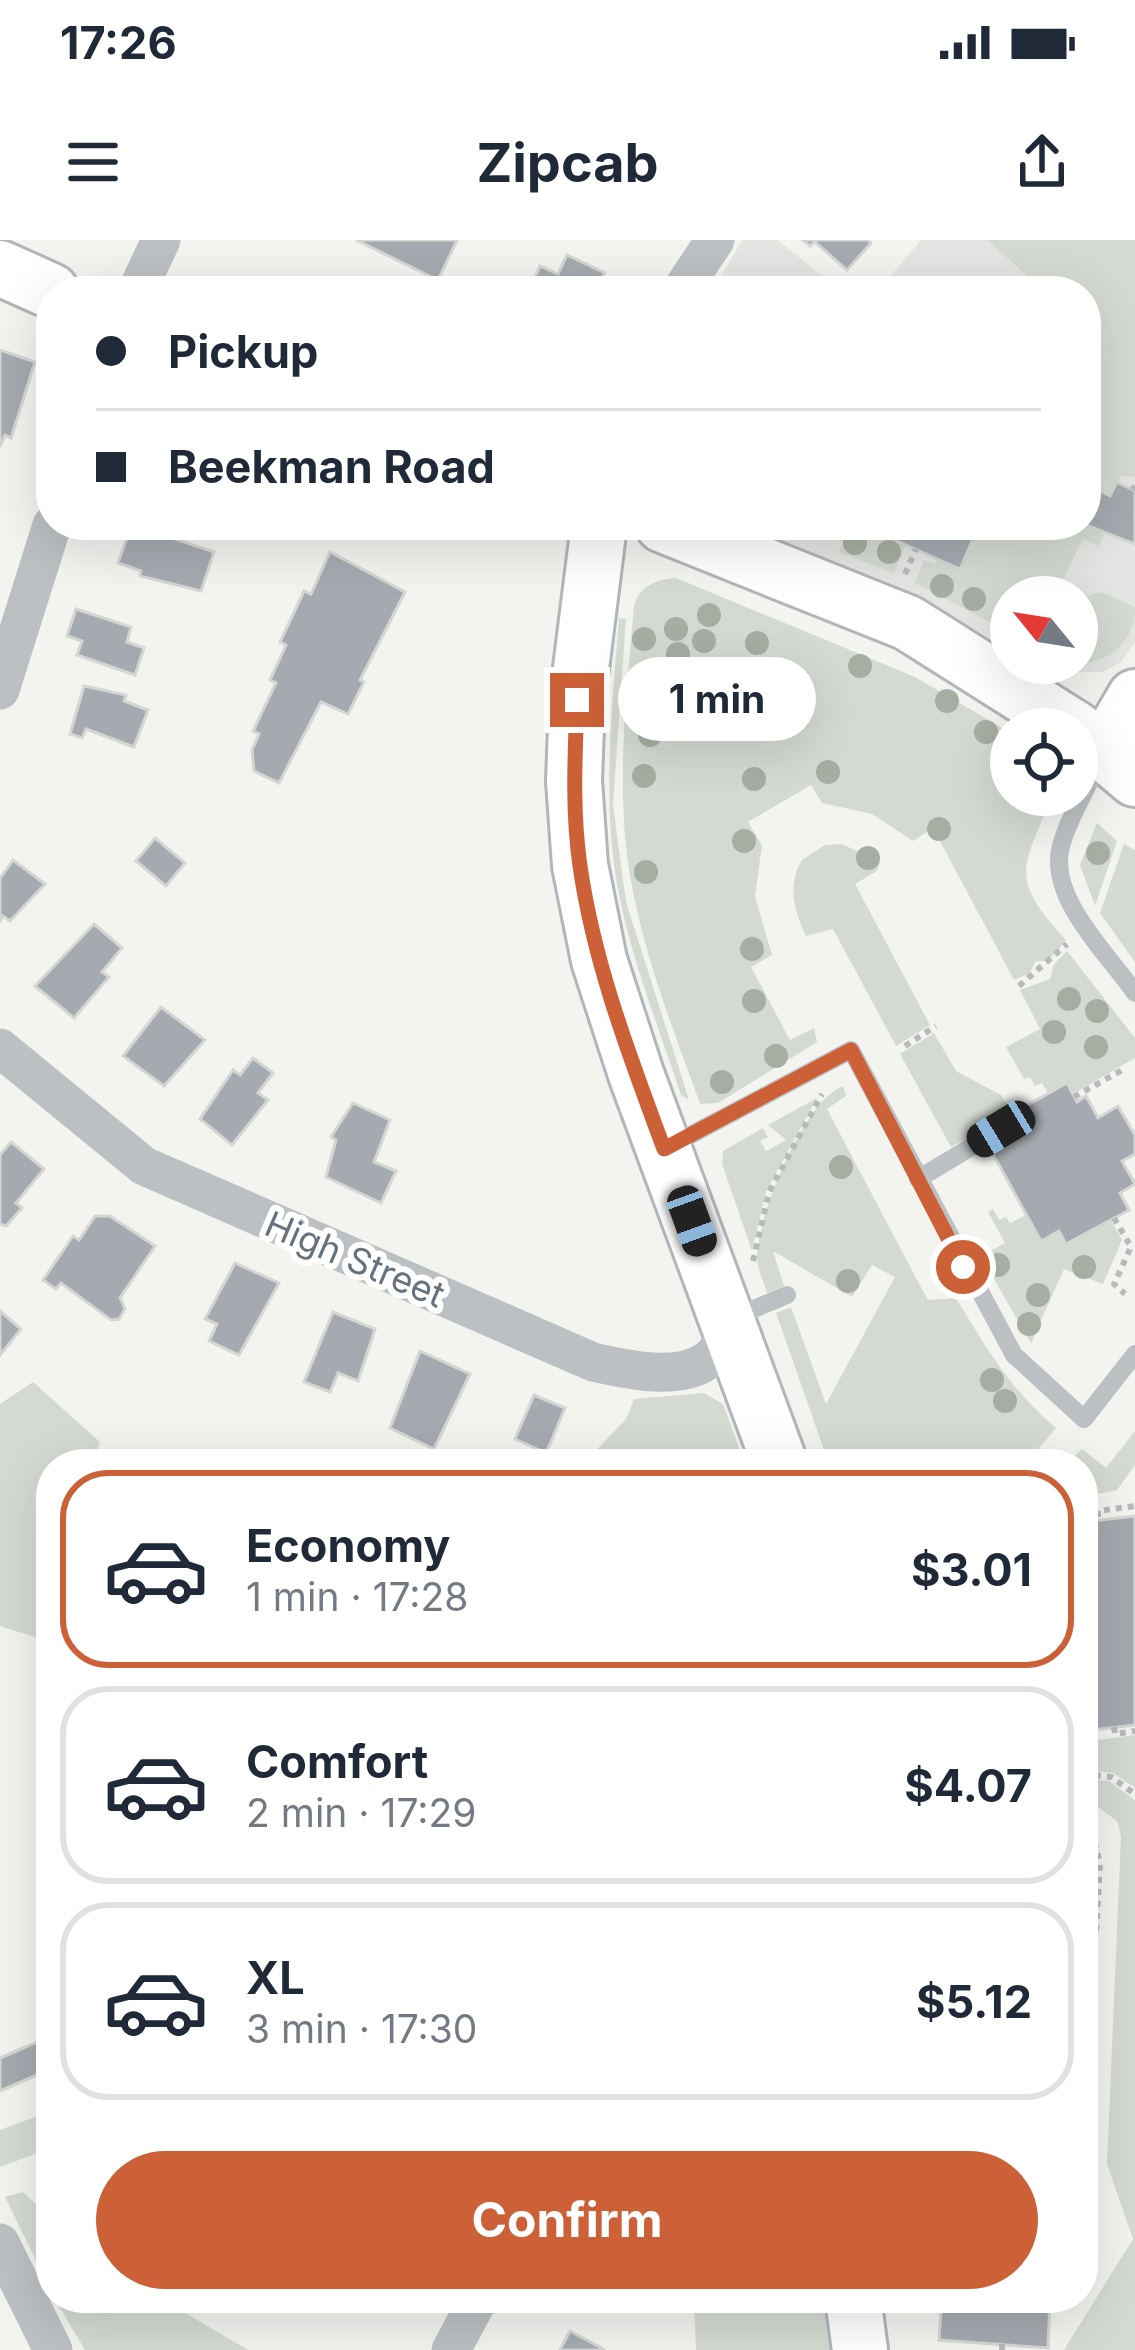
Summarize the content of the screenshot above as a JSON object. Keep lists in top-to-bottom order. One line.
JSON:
{"streets":{"street":["High Street"]},"north":"top left","page":{"status":"17:26","header":"Zipcab","banner":["Pickup","Beekman Road"],"bubble":"1 min","list":[{"name":"Economy","note":"1 min · 17:28","value":"$3.01"},{"name":"Comfort","note":"2 min · 17:29","value":"$4.07"},{"name":"XL","note":"3 min · 17:30","value":"$5.12"}],"buttons":"Confirm"}}
